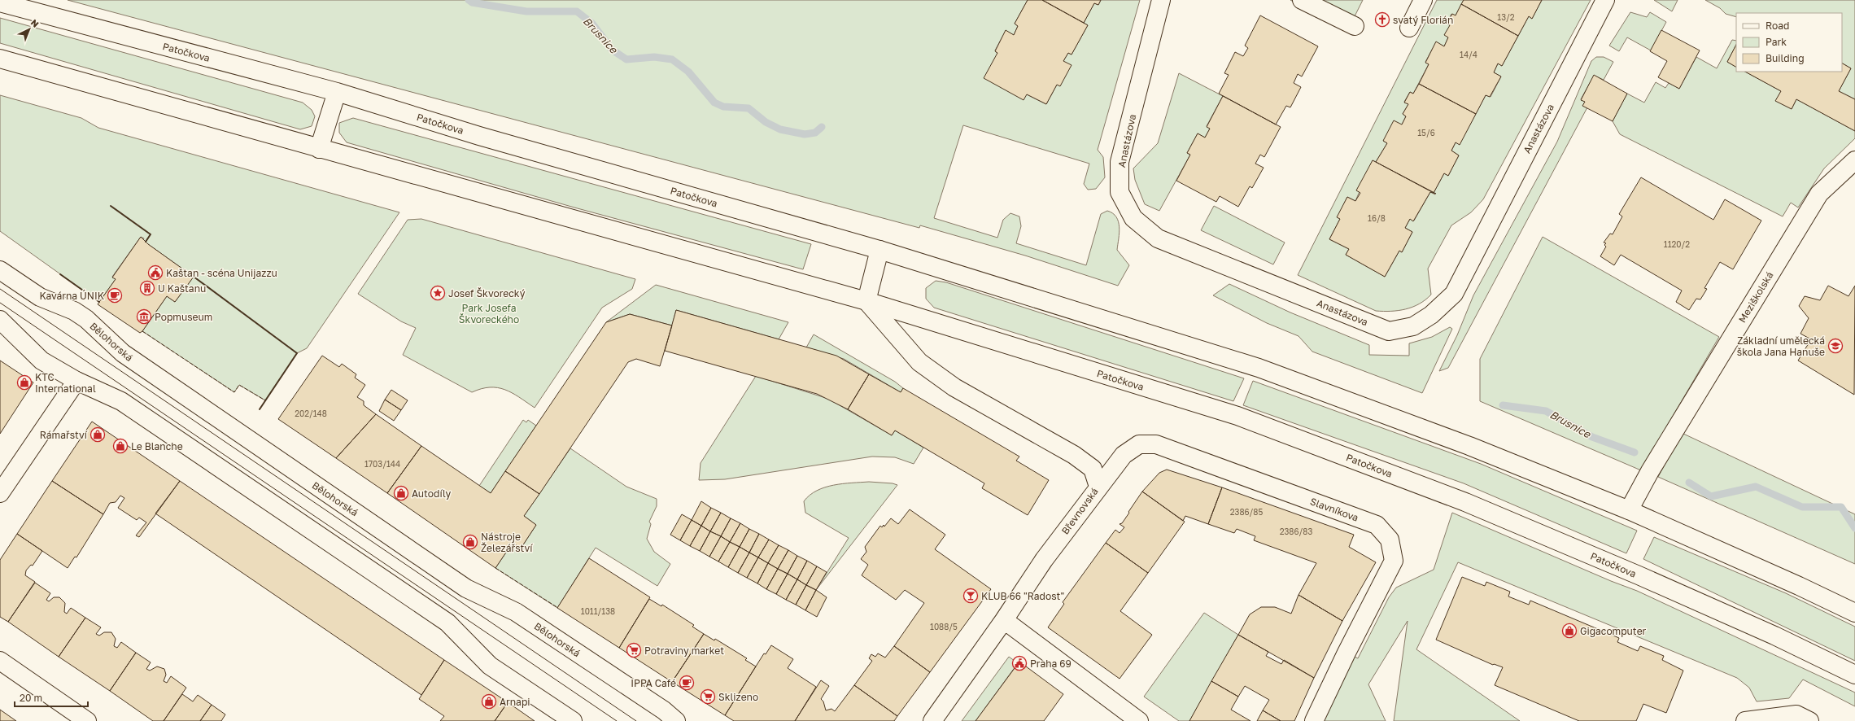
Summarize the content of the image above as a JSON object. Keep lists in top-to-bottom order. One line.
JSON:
{"streets":{"street":["Patočkova","Anastázova","Meziškolská","Bělohorská","Slavníkova","Břevnovská"]},"crossings":[["Patočkova","Meziškolská"],["Patočkova","Břevnovská"],["Slavníkova","Břevnovská"]],"water":["Brusnice"],"parks":["Park Josefa Škvoreckého"],"places":{"church":["svatý Florián"],"public building":["Kaštan - scéna Unijazzu","Praha 69"],"building":["U Kaštanu"],"place":["Josef Škvorecký"],"cafe":["Kavárna ÚNIK","IPPA Café"],"museum":["Popmuseum"],"school or university":["Základní umělecká škola Jana Hanuše"],"shop":["KTC International","Rámařství","Le Blanche","Autodíly","Nástroje Železářství","Gigacomputer","Arnapi"],"bar":["KLUB 66 \"Radost\""],"supermarket":["Potraviny market","Sklizeno"]},"house_numbers":["13/2","14/4","15/6","16/8","1120/2","202/148","1703/144","2386/85","2386/83","1011/138","1088/5"],"legend":["Road","Park","Building"],"scale_bar":"20 m","north":"top right"}
